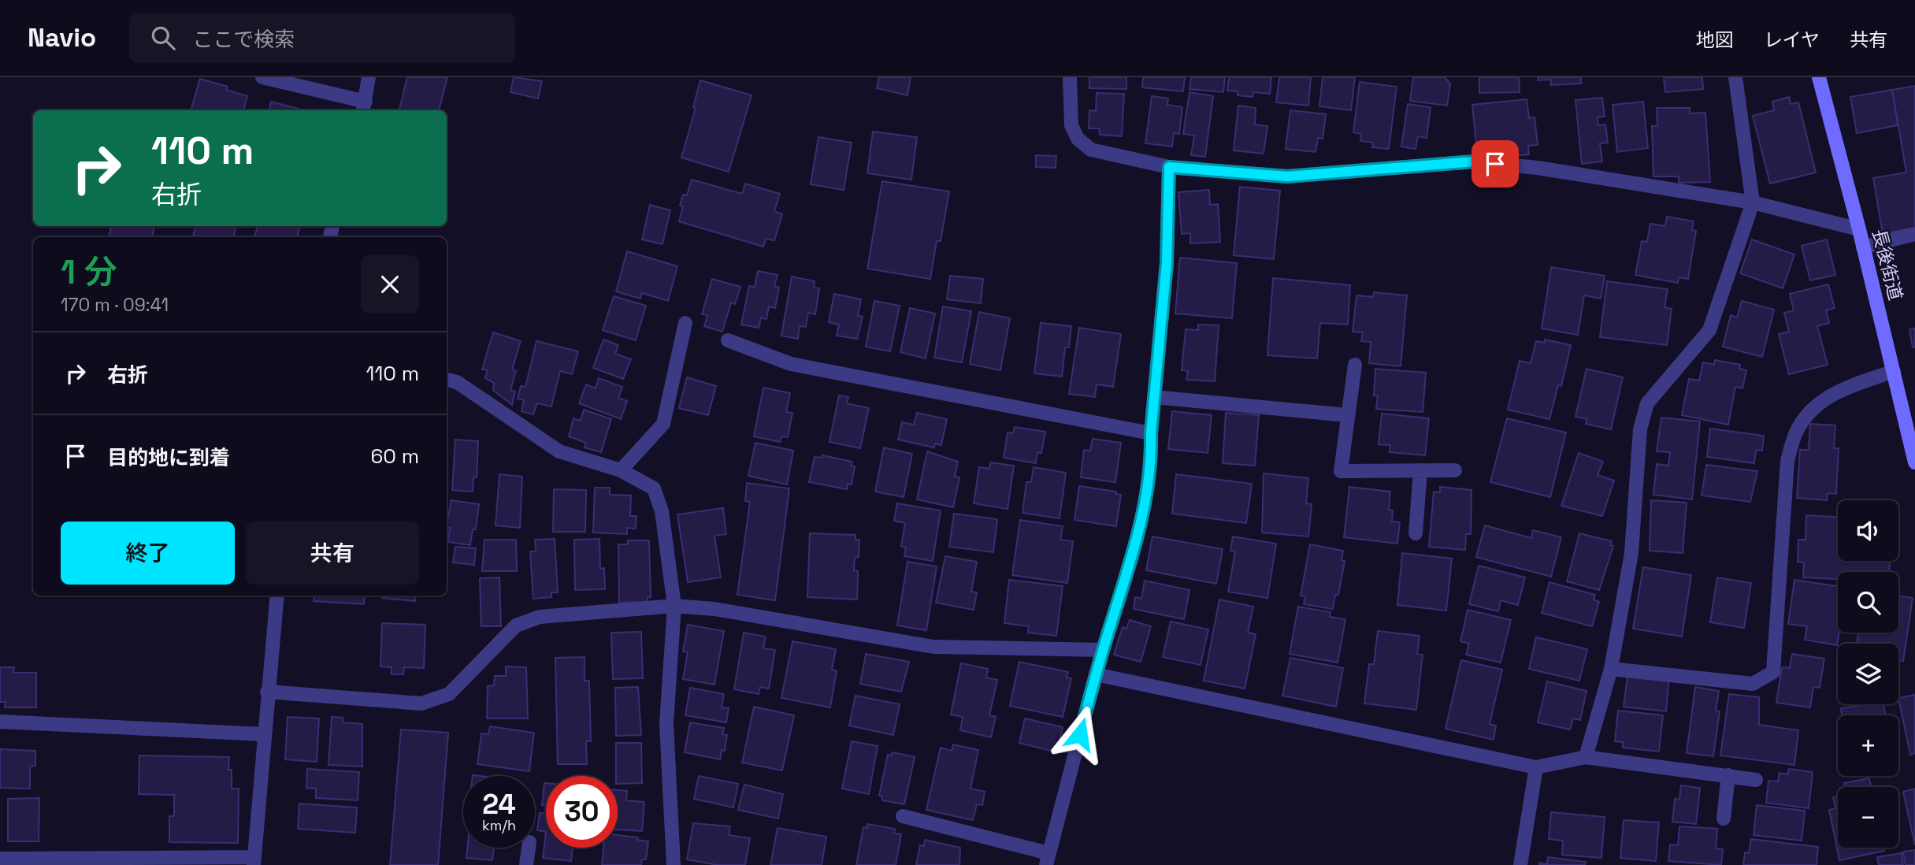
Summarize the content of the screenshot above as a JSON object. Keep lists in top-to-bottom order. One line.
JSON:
{"streets":{"street":["長後街道"]},"page":{"header":"Navio","search":"ここで検索","nav":["地図","レイヤ","共有"],"turn":["110 m","右折"],"heading":["1 分","170 m · 09:41"],"list":[{"name":"右折","value":"110 m"},{"name":"目的地に到着","value":"60 m"}],"map_buttons":["+","−"],"buttons":["終了","共有"],"speed":"24 km/h","limit":"30"}}
